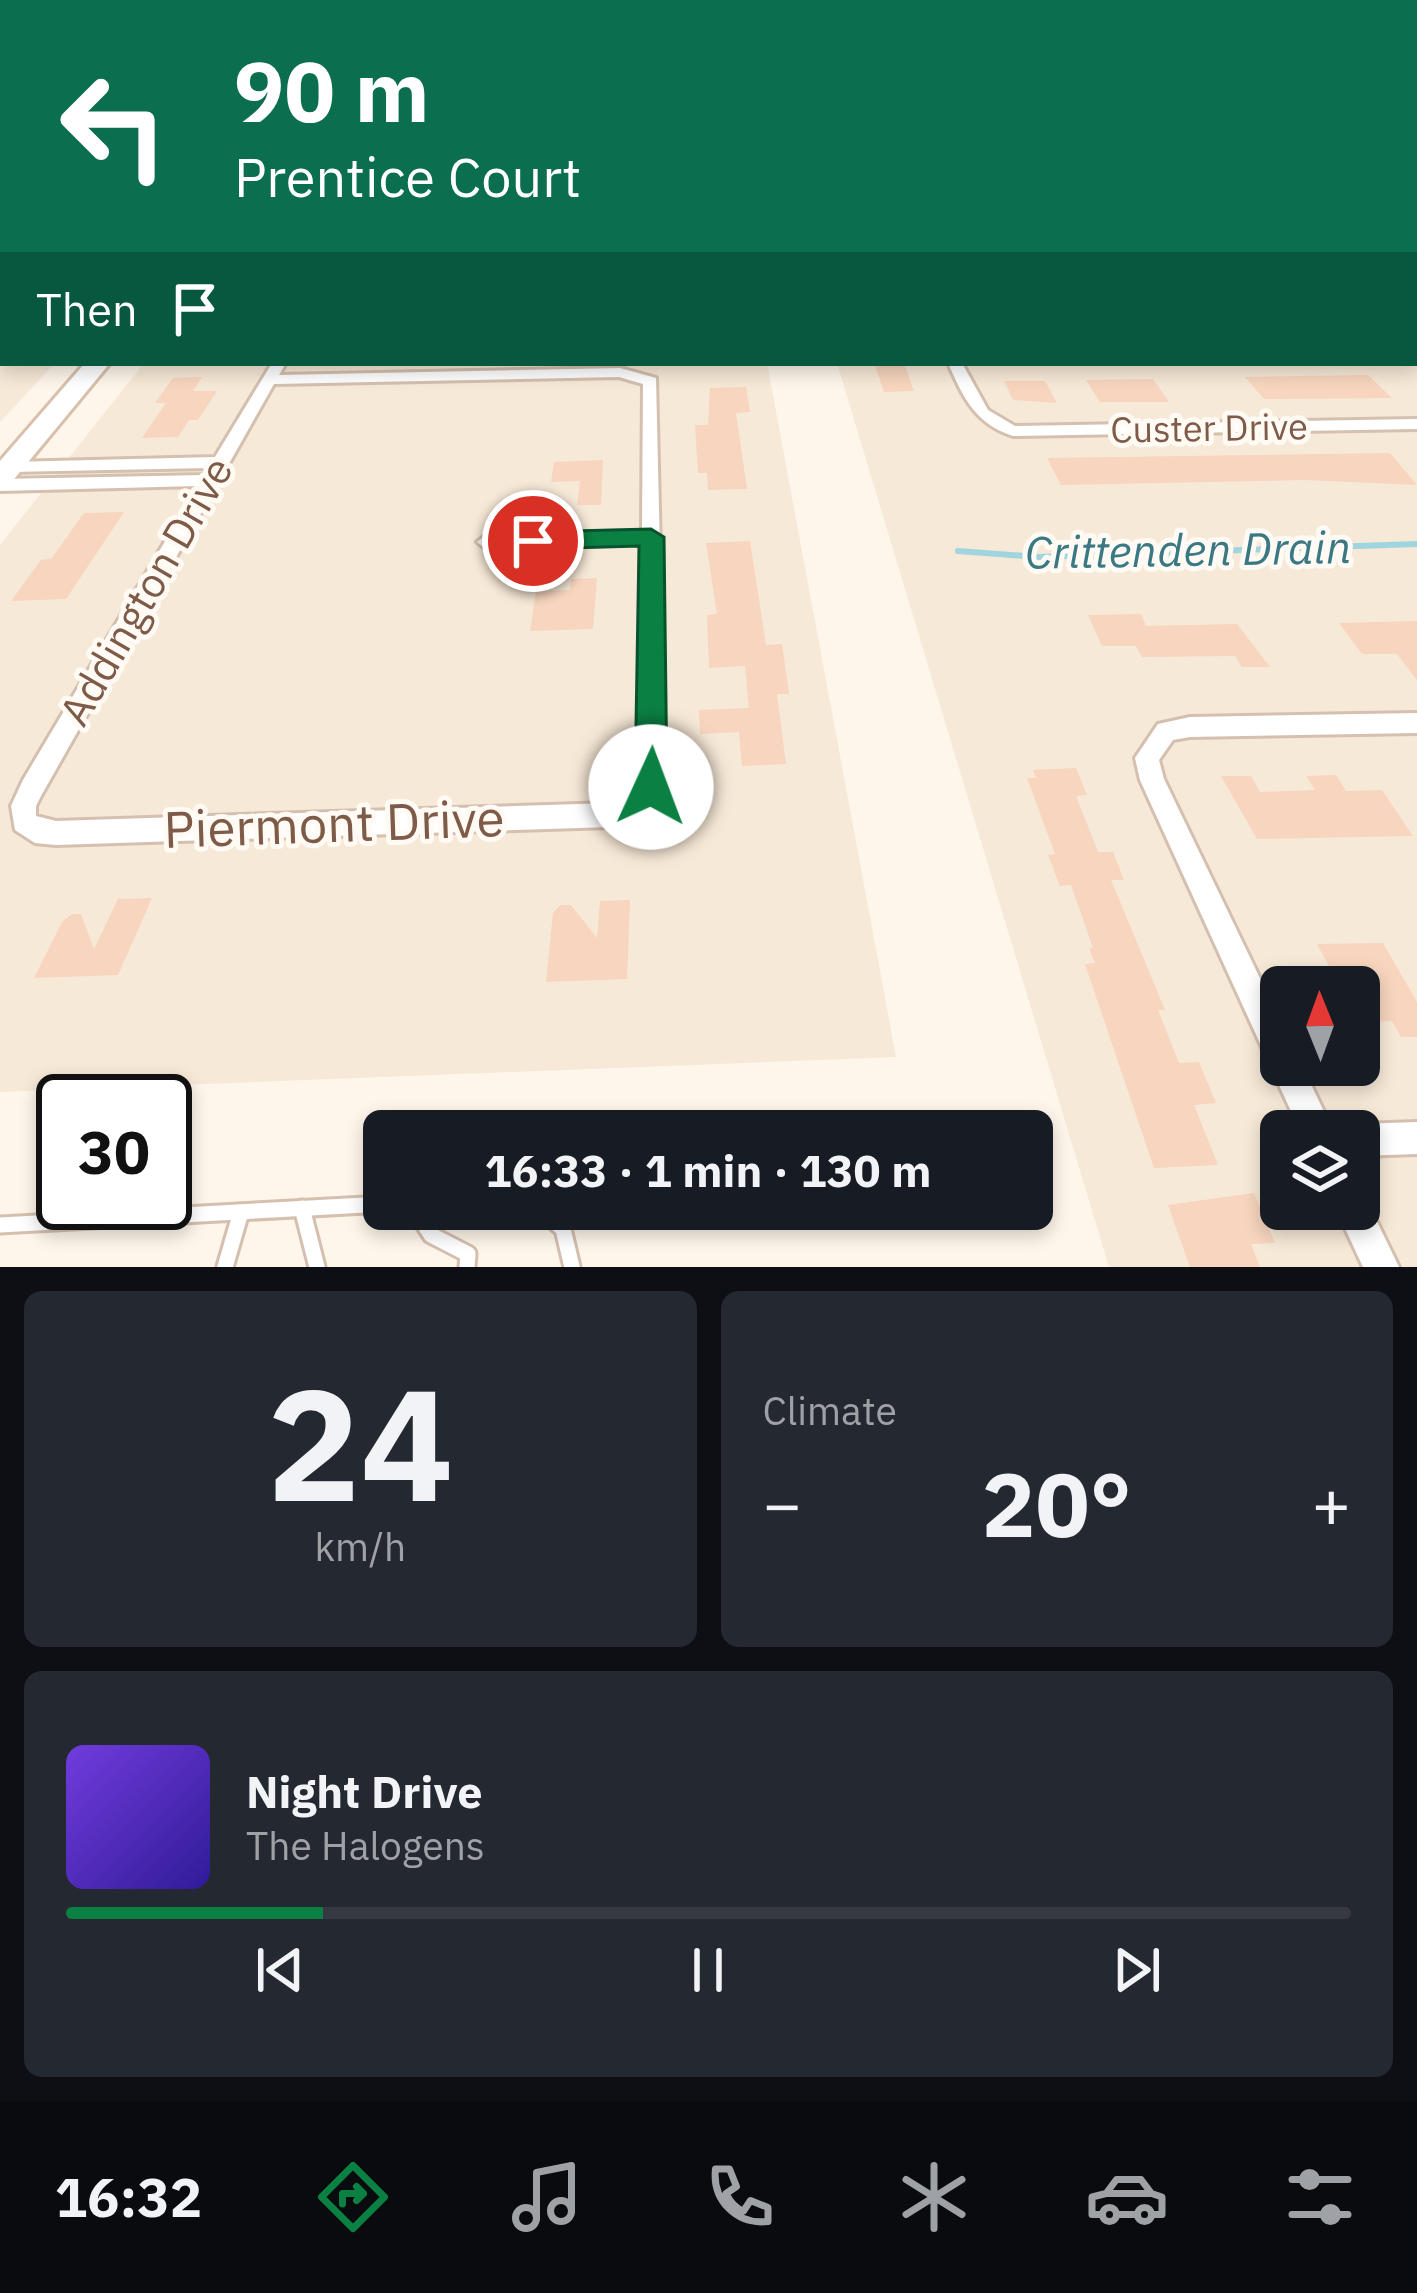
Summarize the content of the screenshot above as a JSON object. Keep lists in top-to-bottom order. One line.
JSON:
{"streets":{"street":["Custer Drive","Addington Drive","Piermont Drive"]},"crossings":[["Addington Drive","Piermont Drive"]],"water":["Crittenden Drain"],"north":"top","page":{"turn":["90 m","Prentice Court"],"then":"Then","limit":"30","trip":"16:33 · 1 min · 130 m","tile":[["24","km/h"],"Climate"],"heat":["−","20°","+"],"song":["Night Drive","The Halogens"],"tabs":"16:32"}}
